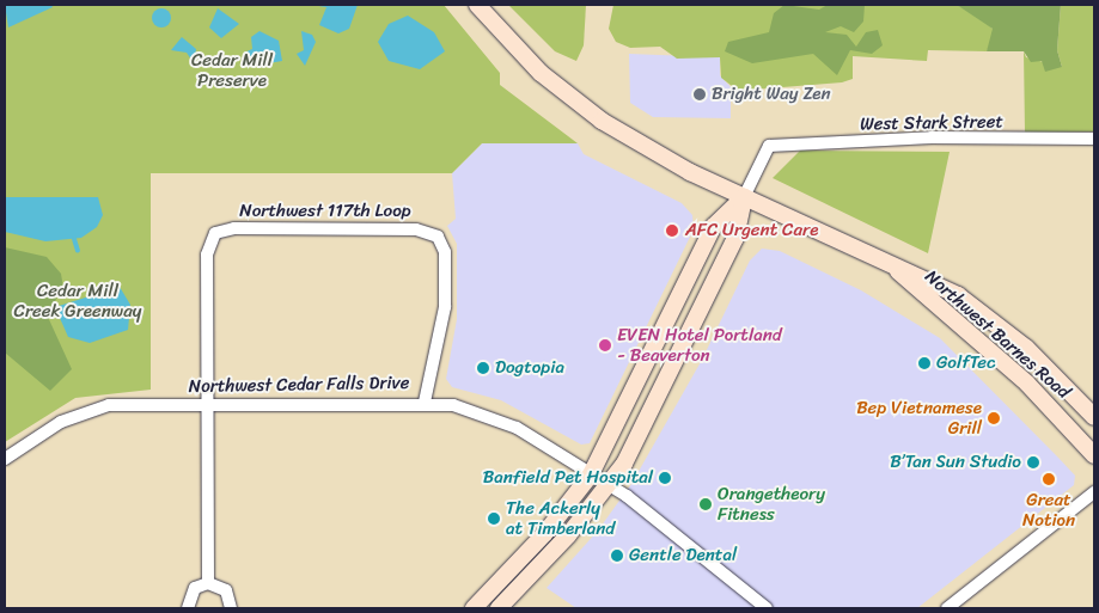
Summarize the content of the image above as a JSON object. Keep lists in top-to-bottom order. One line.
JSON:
{"streets":{"main road":["Northwest Barnes Road"],"street":["West Stark Street","Northwest 117th Loop","Northwest Cedar Falls Drive"]},"crossings":[["West Stark Street","Northwest Barnes Road"],["Northwest 117th Loop","Northwest Cedar Falls Drive"]],"parks":["Cedar Mill Preserve","Cedar Mill Creek Greenway"],"places":["Bright Way Zen","AFC Urgent Care","EVEN Hotel Portland - Beaverton","GolfTec","Dogtopia","Bep Vietnamese Grill","B’Tan Sun Studio","Banfield Pet Hospital","Great Notion","Orangetheory Fitness","The Ackerly at Timberland","Gentle Dental"]}
